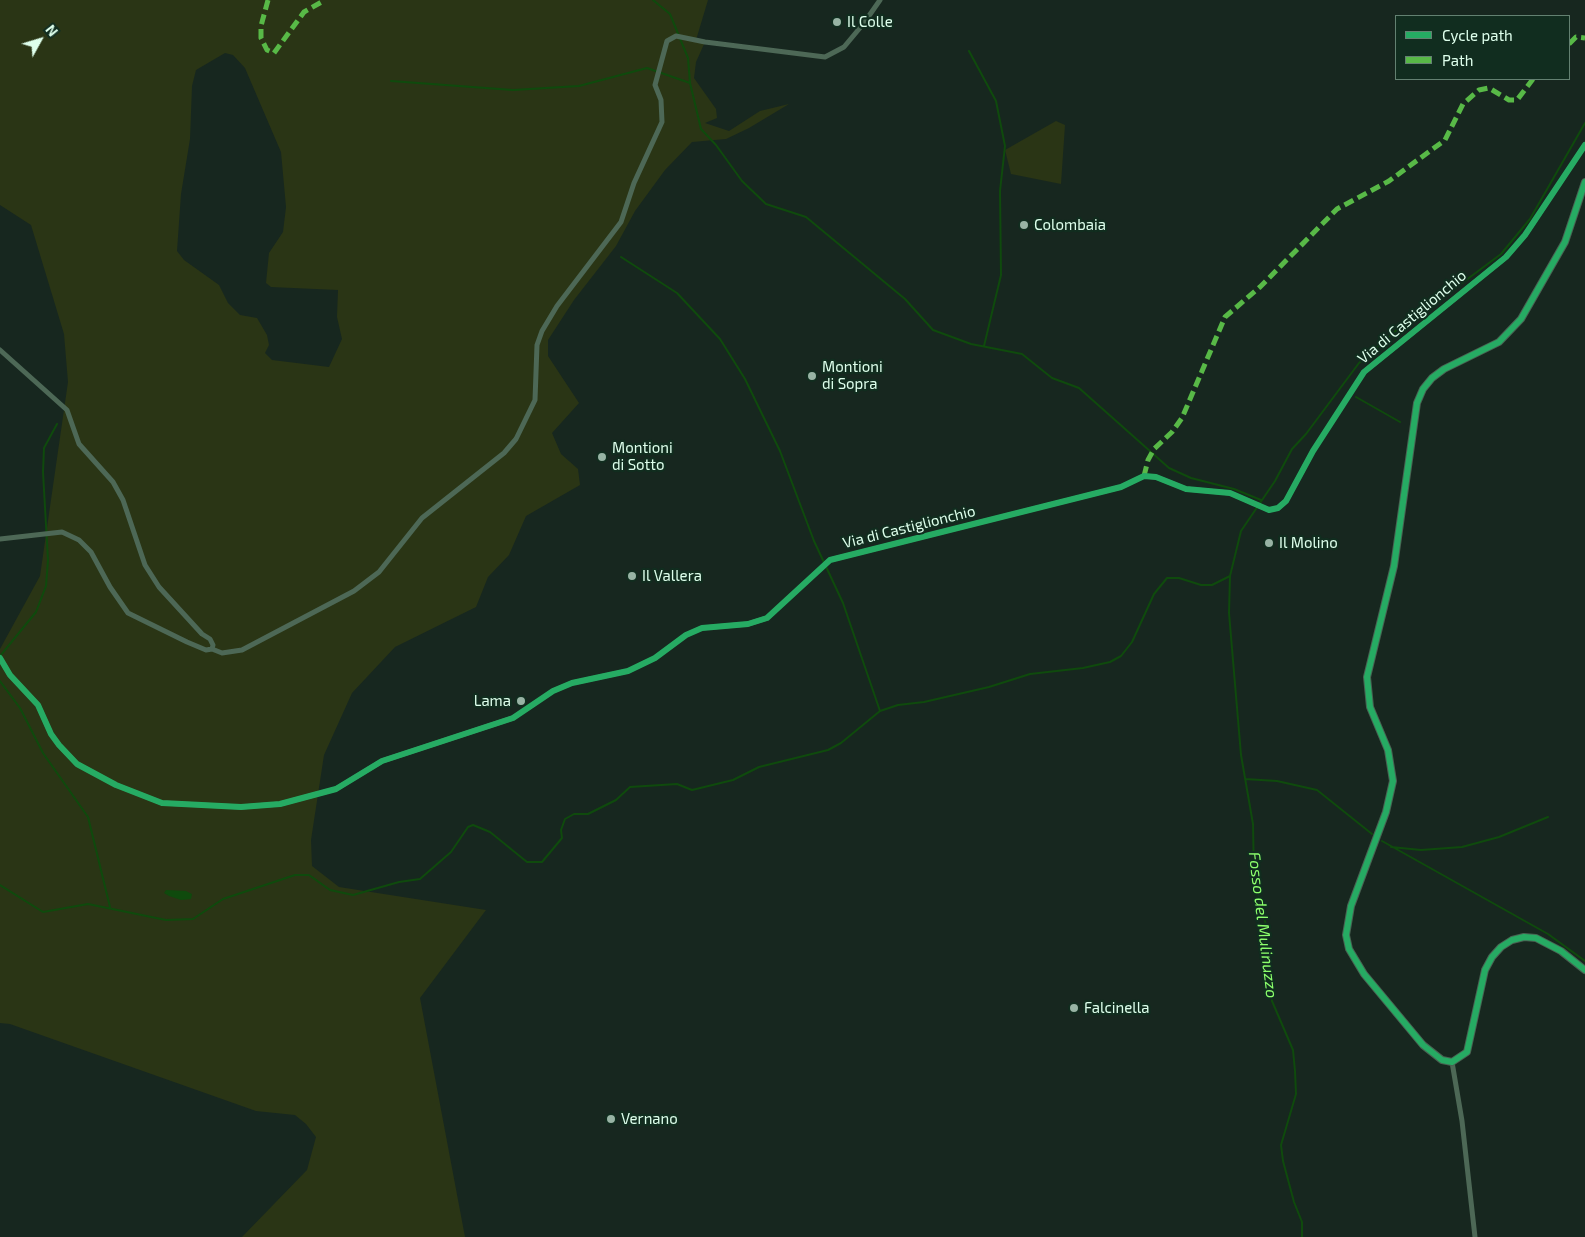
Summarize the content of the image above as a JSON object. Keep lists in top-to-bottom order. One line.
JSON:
{"streets":{"street":["Via di Castiglionchio"]},"water":["Fosso del Mulinuzzo"],"places":["Il Colle","Colombaia","Montioni di Sopra","Montioni di Sotto","Il Molino","Il Vallera","Lama","Falcinella","Vernano"],"legend":["Cycle path","Path"],"north":"top right"}
